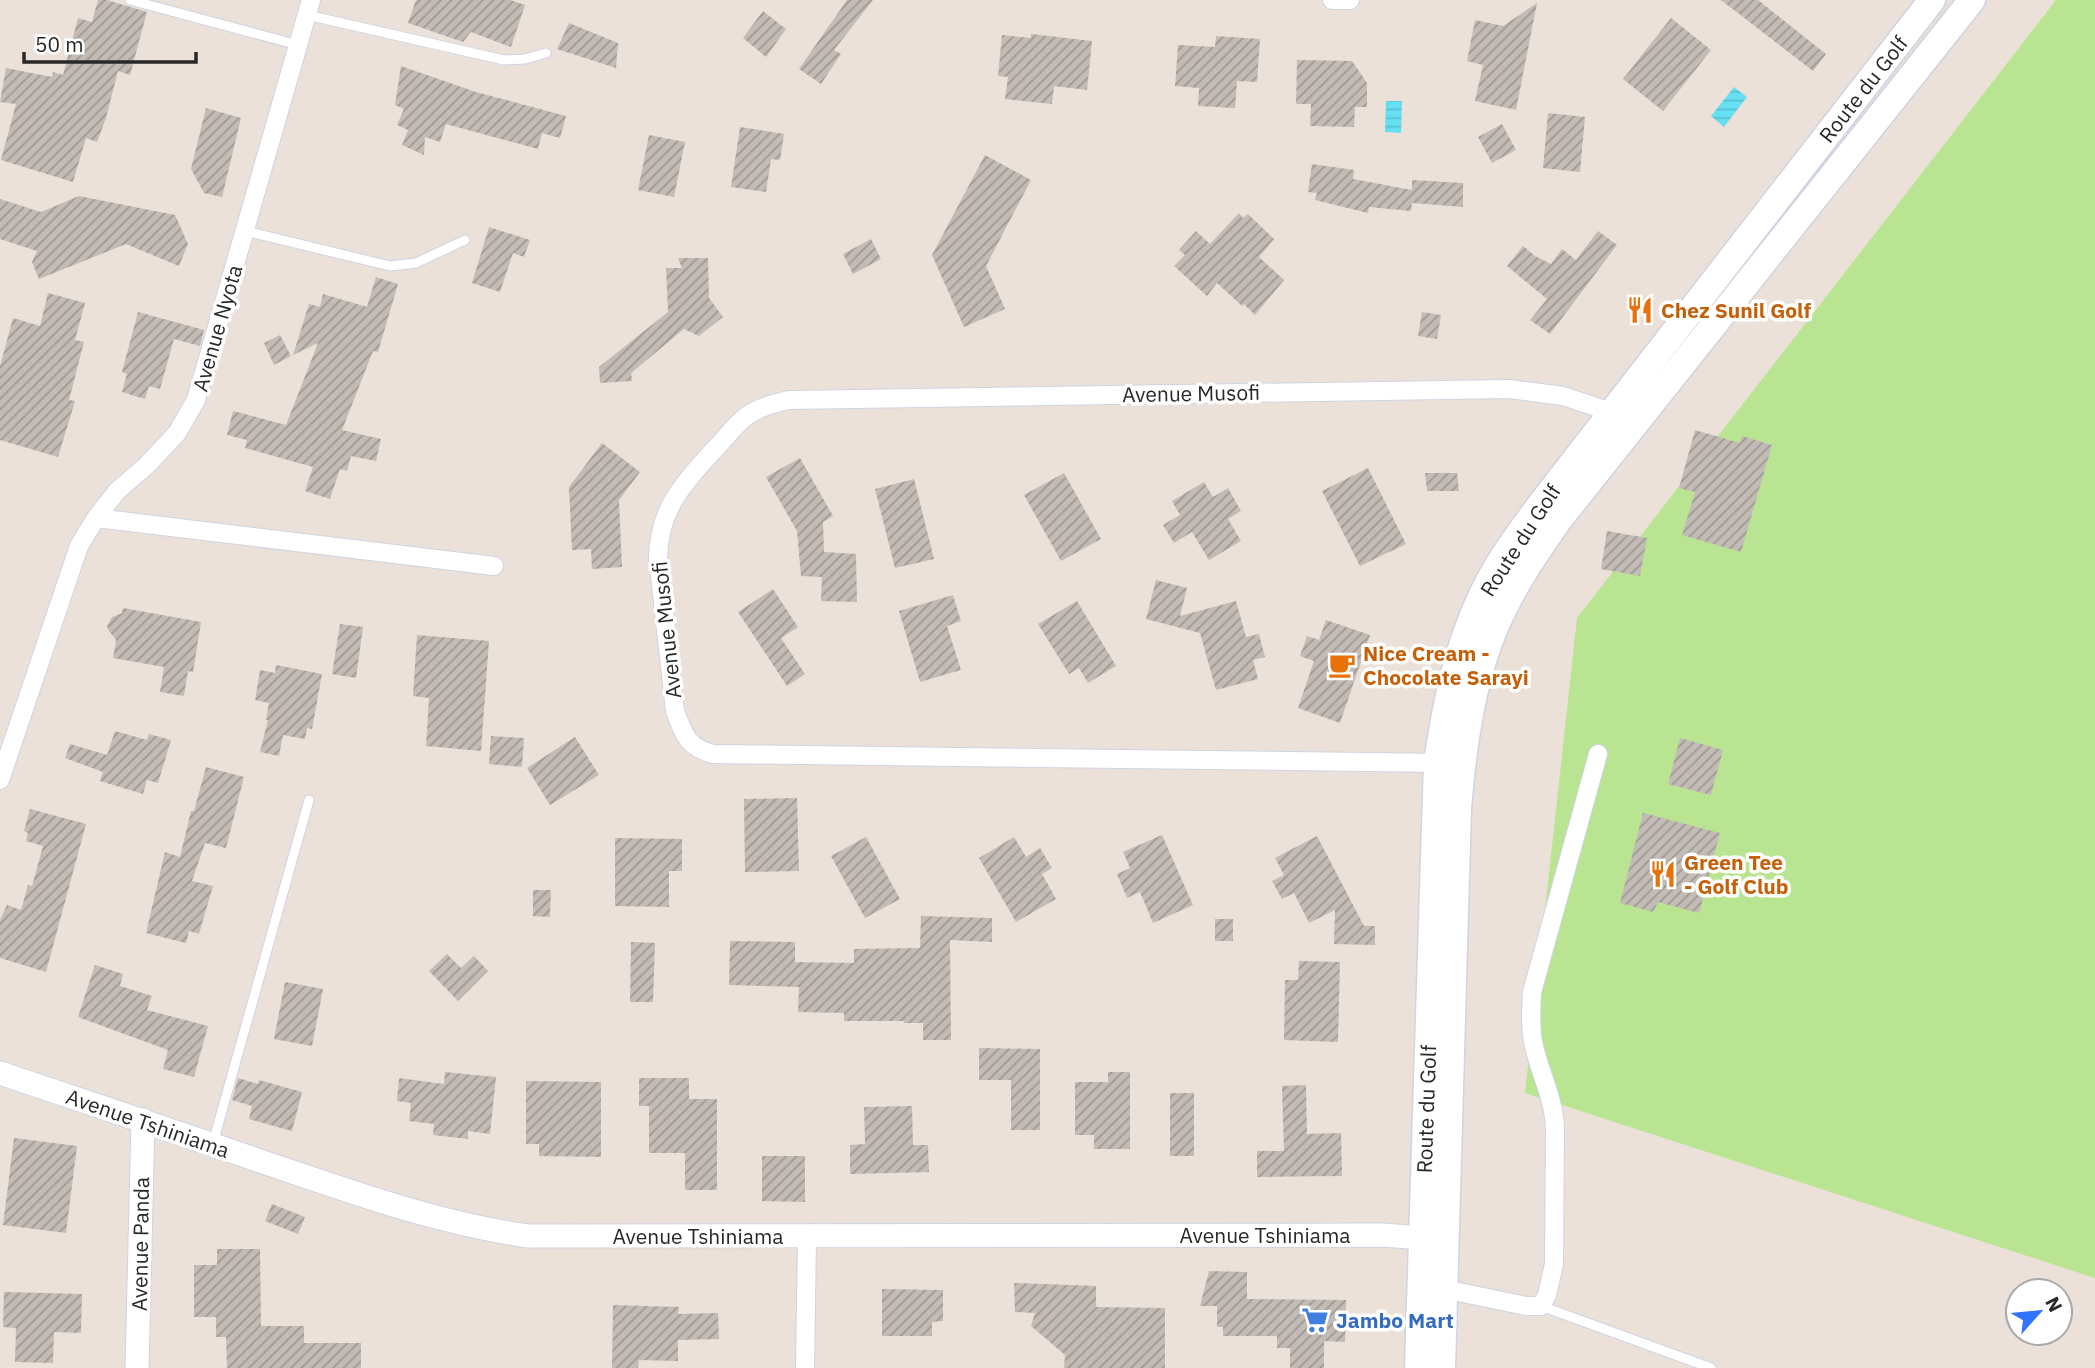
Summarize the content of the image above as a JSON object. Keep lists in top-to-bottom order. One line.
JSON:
{"streets":{"main road":["Route du Golf"],"street":["Avenue Nyota","Avenue Musofi","Avenue Tshiniama","Avenue Panda"]},"crossings":[["Route du Golf","Avenue Musofi"],["Route du Golf","Avenue Tshiniama"],["Avenue Tshiniama","Avenue Panda"]],"places":{"restaurant":["Chez Sunil Golf","Green Tee - Golf Club"],"cafe":["Nice Cream - Chocolate Sarayi"],"supermarket":["Jambo Mart"]},"scale_bar":"50 m","north":"top right"}
